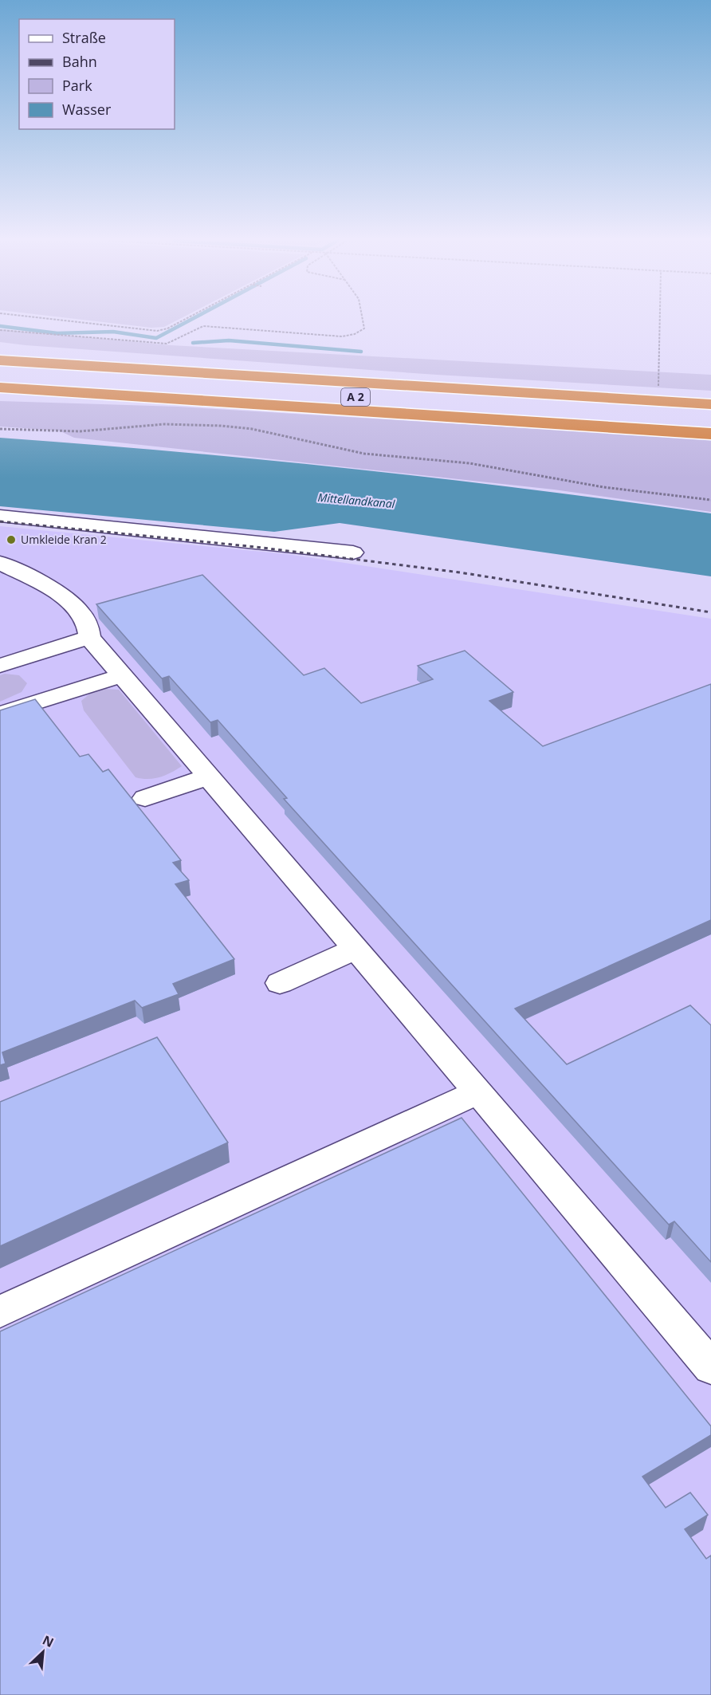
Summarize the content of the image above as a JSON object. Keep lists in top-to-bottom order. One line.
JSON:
{"streets":{"highway":["A 2"]},"water":["Mittellandkanal"],"places":["Umkleide Kran 2"],"legend":["Straße","Bahn","Park","Wasser"],"north":"top right"}
